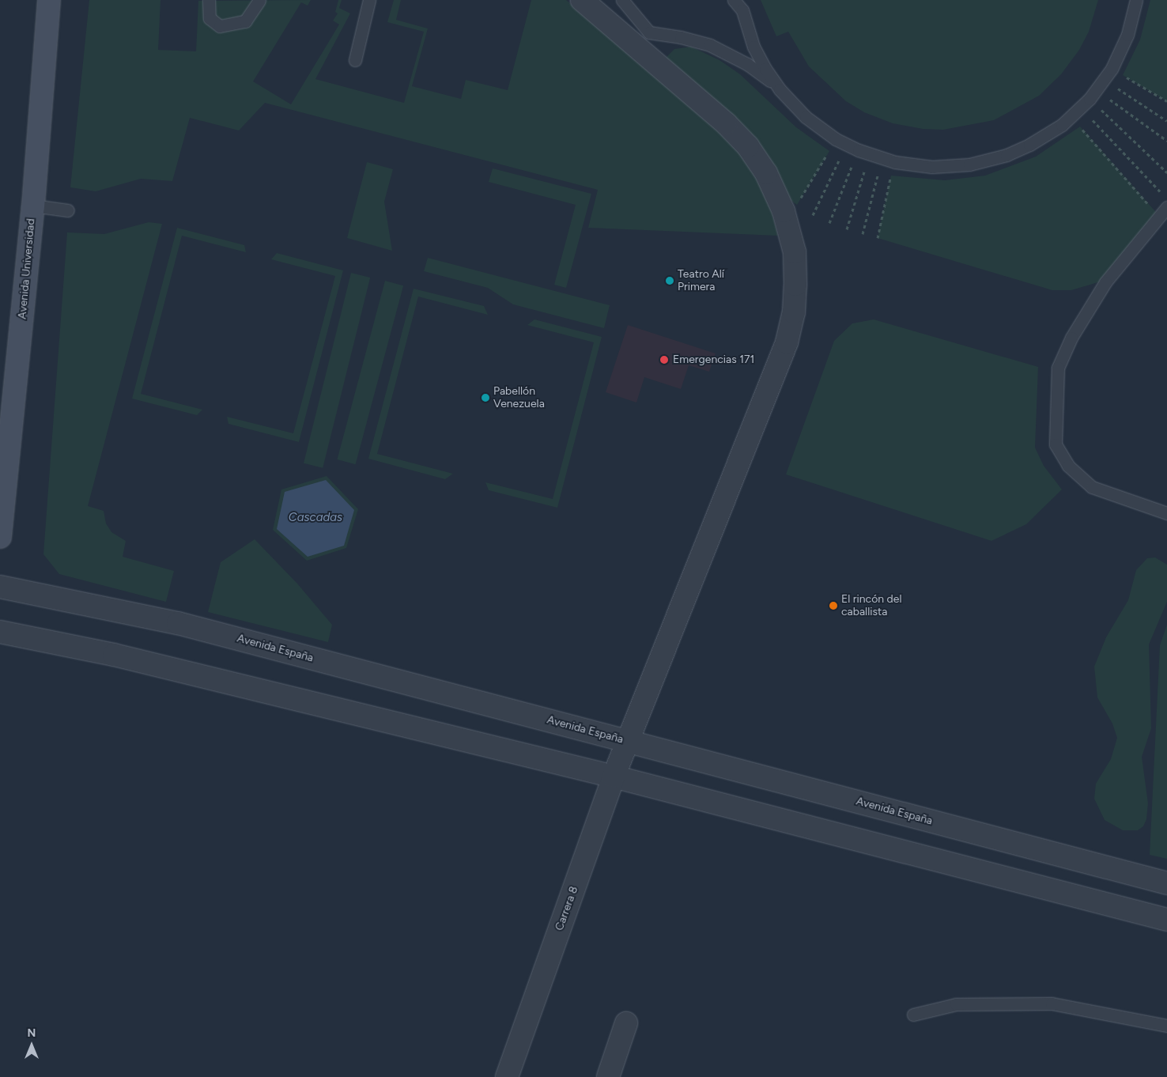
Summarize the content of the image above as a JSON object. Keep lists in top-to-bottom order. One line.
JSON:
{"streets":{"street":["Avenida Universidad","Avenida España","Carrera 8"]},"crossings":[["Avenida España","Carrera 8"]],"water":["Cascadas"],"places":["Teatro Alí Primera","Emergencias 171","Pabellón Venezuela","El rincón del caballista"],"north":"top"}
